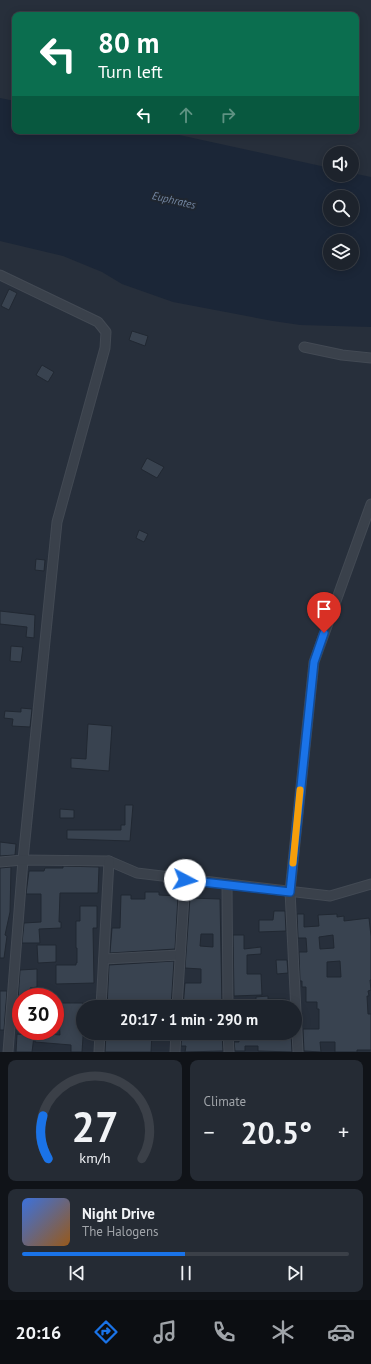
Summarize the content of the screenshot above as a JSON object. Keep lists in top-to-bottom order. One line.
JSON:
{"water":["Euphrates"],"page":{"turn":["80 m","Turn left"],"limit":"30","trip":"20:17 · 1 min · 290 m","tile":"Climate","heat":["−","20.5°","+"],"song":["Night Drive","The Halogens"],"tabs":"20:16","gauge":["27","km/h"]}}
